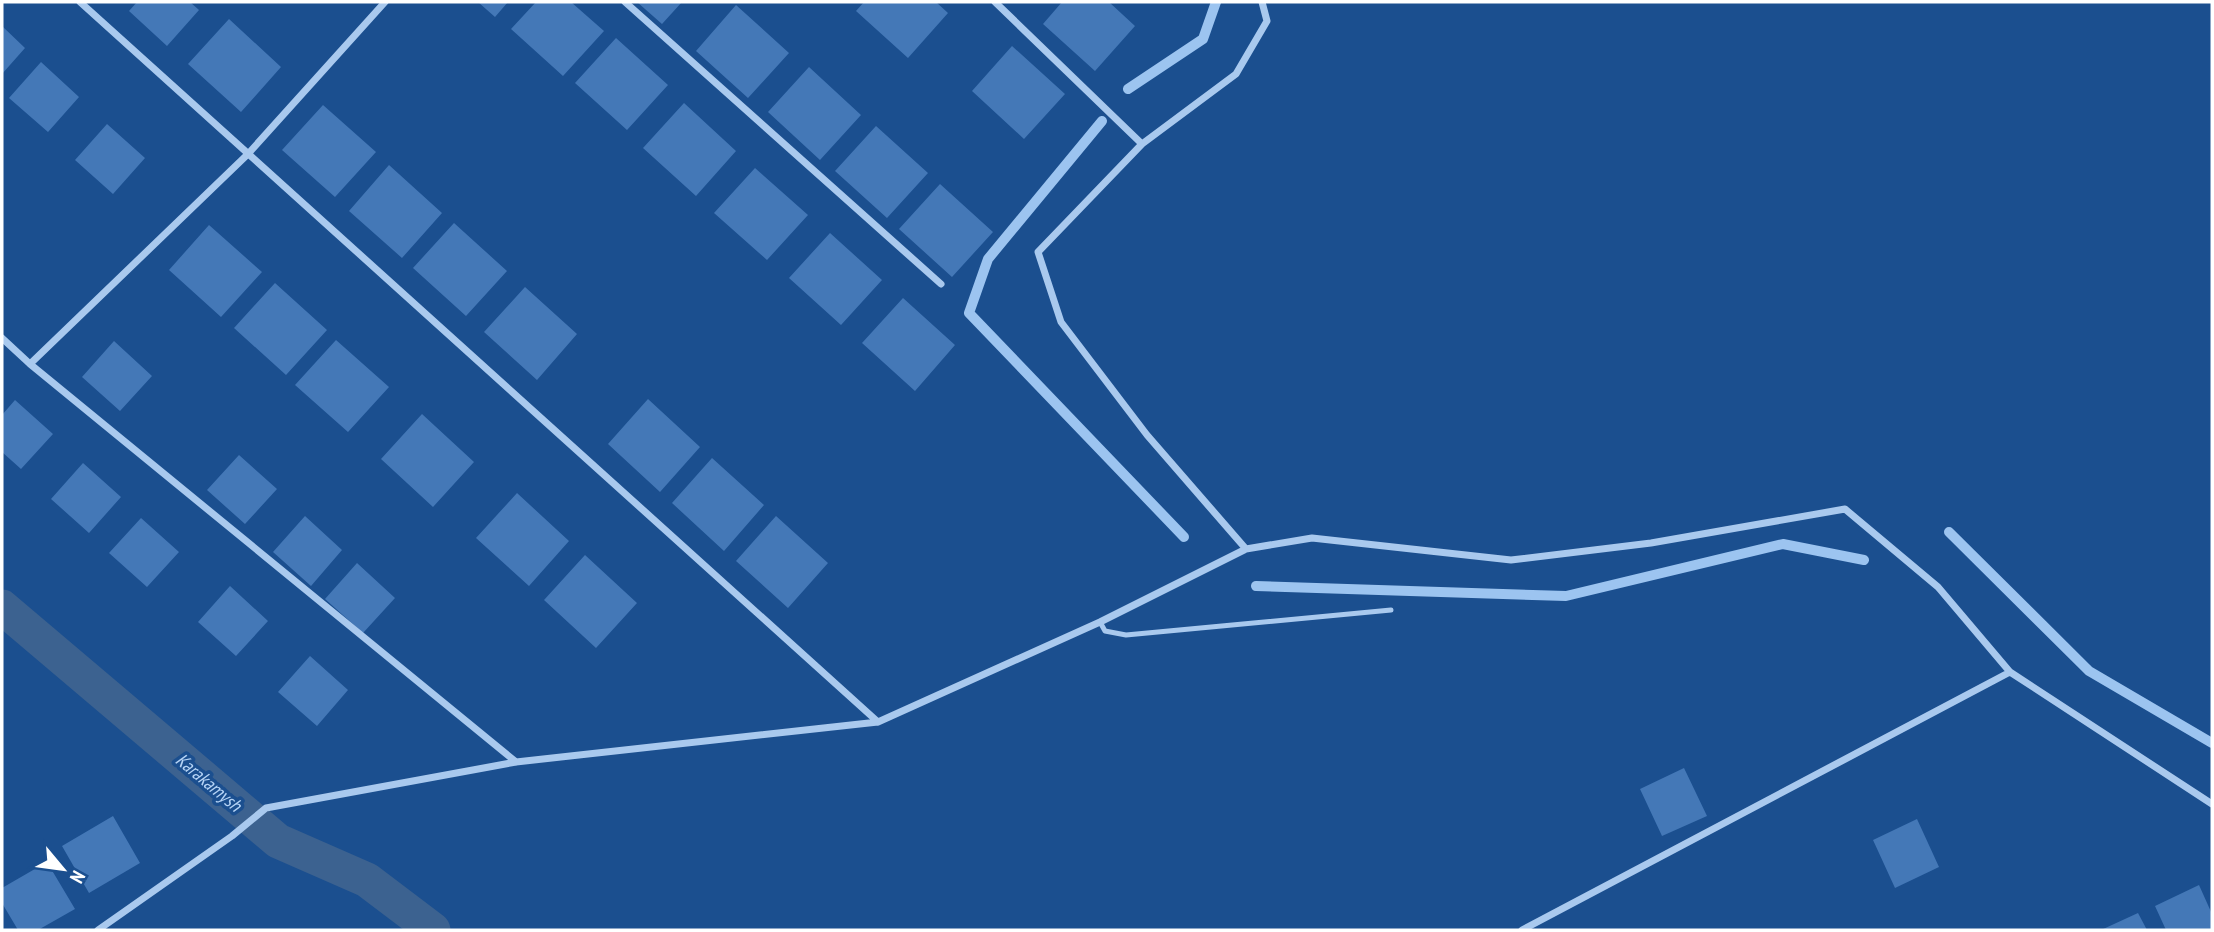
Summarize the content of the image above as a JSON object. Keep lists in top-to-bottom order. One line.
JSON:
{"water":["Karakamysh"],"north":"bottom right"}
